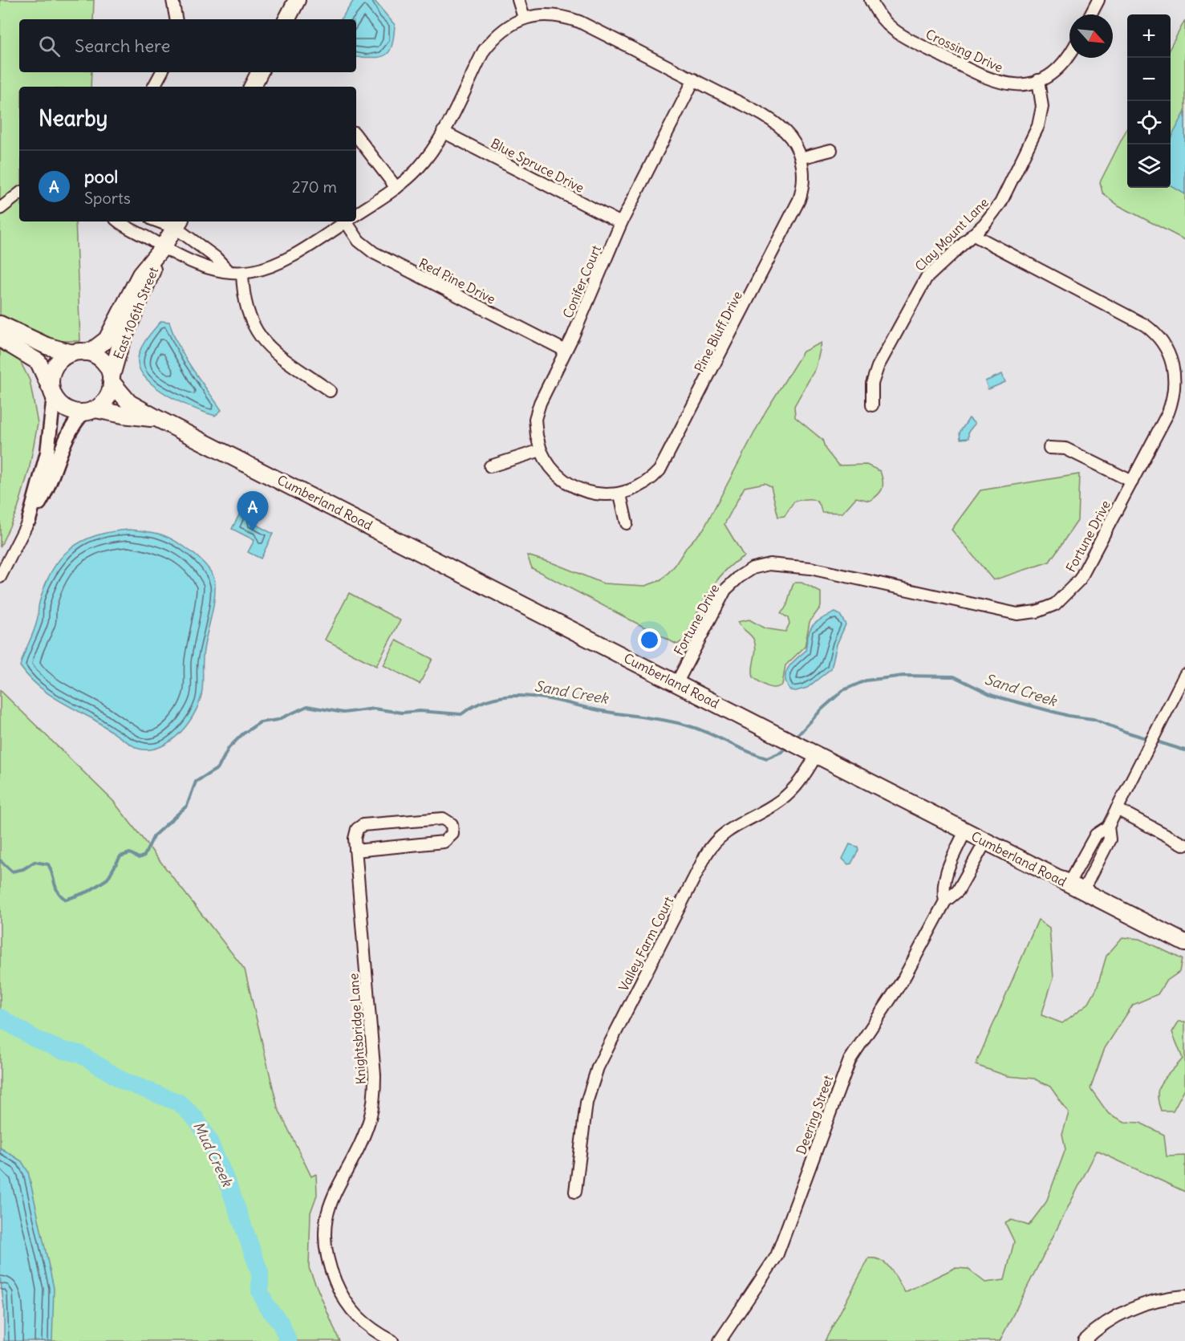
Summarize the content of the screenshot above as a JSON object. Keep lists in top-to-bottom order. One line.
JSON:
{"streets":{"main road":["East 106th Street","Cumberland Road"],"street":["Crossing Drive","Blue Spruce Drive","Clay Mount Lane","Red Pine Drive","Conifer Court","Pine Bluff Drive","Fortune Drive","Valley Farm Court","Knightsbridge Lane","Deering Street"]},"crossings":[["Crossing Drive","Clay Mount Lane"],["Blue Spruce Drive","Conifer Court"],["Blue Spruce Drive","Pine Bluff Drive"],["Clay Mount Lane","Fortune Drive"],["Red Pine Drive","Conifer Court"],["Conifer Court","Pine Bluff Drive"],["East 106th Street","Pine Bluff Drive"],["East 106th Street","Cumberland Road"],["Cumberland Road","Fortune Drive"],["Cumberland Road","Valley Farm Court"],["Cumberland Road","Deering Street"]],"water":["Sand Creek","Mud Creek"],"north":"bottom right","page":{"map_buttons":["+","−"],"search":"Search here","heading":"Nearby","list":[{"mark":"A","name":"pool","note":"Sports","value":"270 m"}],"pins":"A"}}
